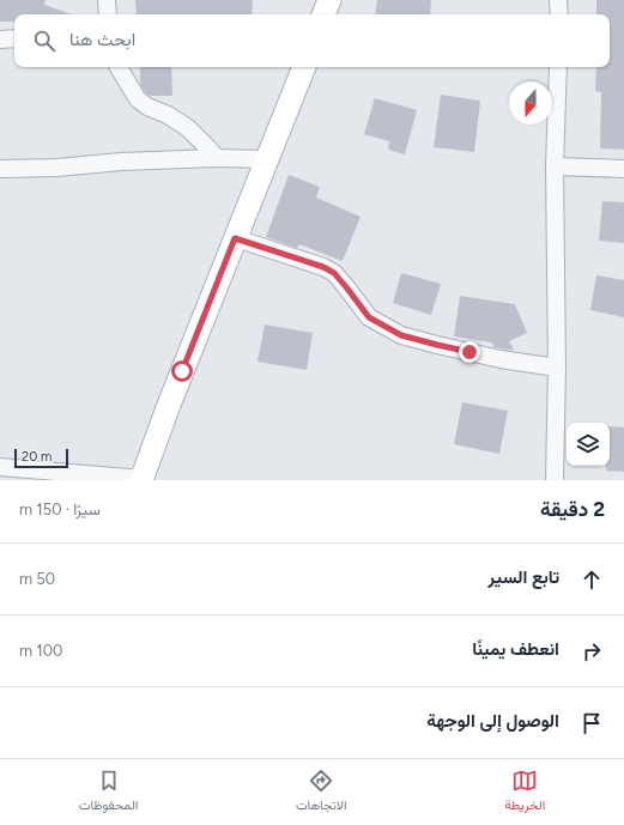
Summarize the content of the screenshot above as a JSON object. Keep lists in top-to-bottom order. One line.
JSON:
{"scale_bar":"20 m","north":"bottom","page":{"search":"ابحث هنا","scale":"20 m","heading":["2 دقيقة","سيرًا · 150 m"],"list":[["تابع السير","50 m"],["انعطف يمينًا","100 m"],"الوصول إلى الوجهة"],"nav":["الخريطة","الاتجاهات","المحفوظات"]}}
